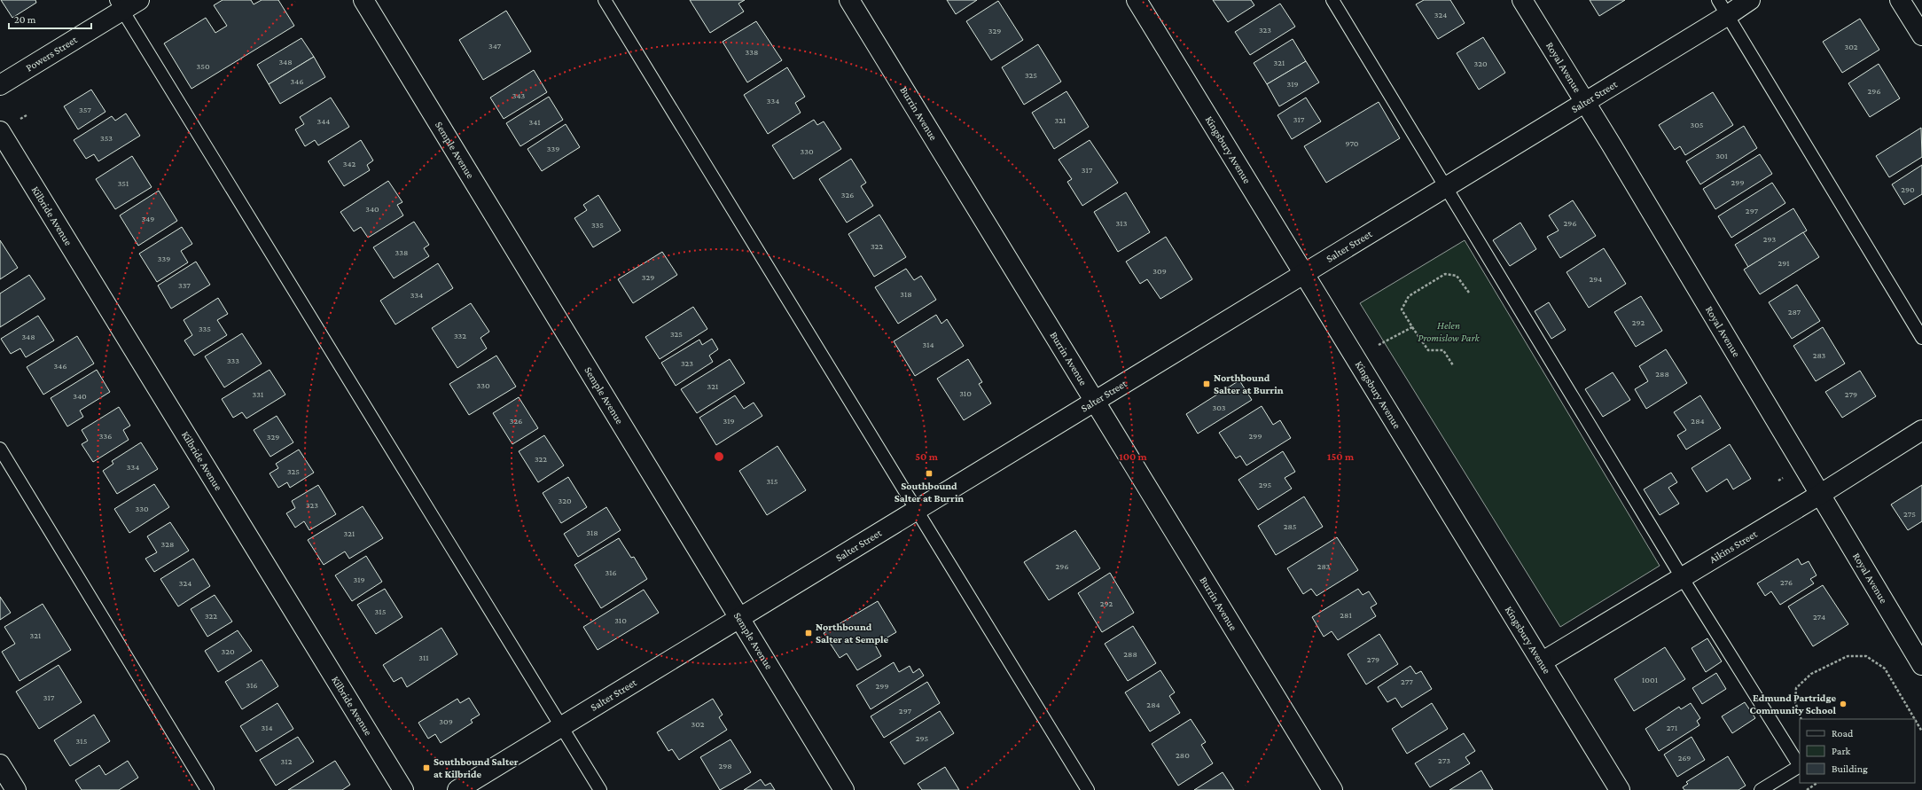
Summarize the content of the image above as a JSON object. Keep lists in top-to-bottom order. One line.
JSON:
{"streets":{"street":["Powers Street","Royal Avenue","Salter Street","Burrin Avenue","Semple Avenue","Kingsbury Avenue","Kilbride Avenue","Aikins Street"]},"crossings":[["Royal Avenue","Salter Street"],["Royal Avenue","Aikins Street"],["Salter Street","Burrin Avenue"],["Salter Street","Semple Avenue"],["Salter Street","Kingsbury Avenue"],["Kingsbury Avenue","Aikins Street"]],"parks":["Helen Promislow Park"],"places":{"transit":["Northbound Salter at Burrin","Southbound Salter at Burrin","Northbound Salter at Semple","Southbound Salter at Kilbride"],"other":["Edmund Partridge Community School"]},"house_numbers":["324","323","329","347","302","338","348","321","320","350","325","346","319","296","343","334","357","317","321","344","341","305","353","970","339","330","301","342","317","299","351","290","326","340","297","349","313","296","335","293","322","338","339","291","309","329","294","337","318","334","287","292","335","325","332","348","314","283","333","323","346","288","330","321","310","331","279","340","303","326","319","284","336","299","329","322","334","325","315","295","320","323","330","275","285","318","321","328","296","283","316","319","276","324","292","315","281","322","274","310","321","320","288","311","279","1001","277","316","299","317","284","297","309","302","314","271","295","315","280","269","273","312","298"],"legend":["Road","Park","Building"],"scale_bar":"20 m","rings":["50 m","100 m","150 m"]}
